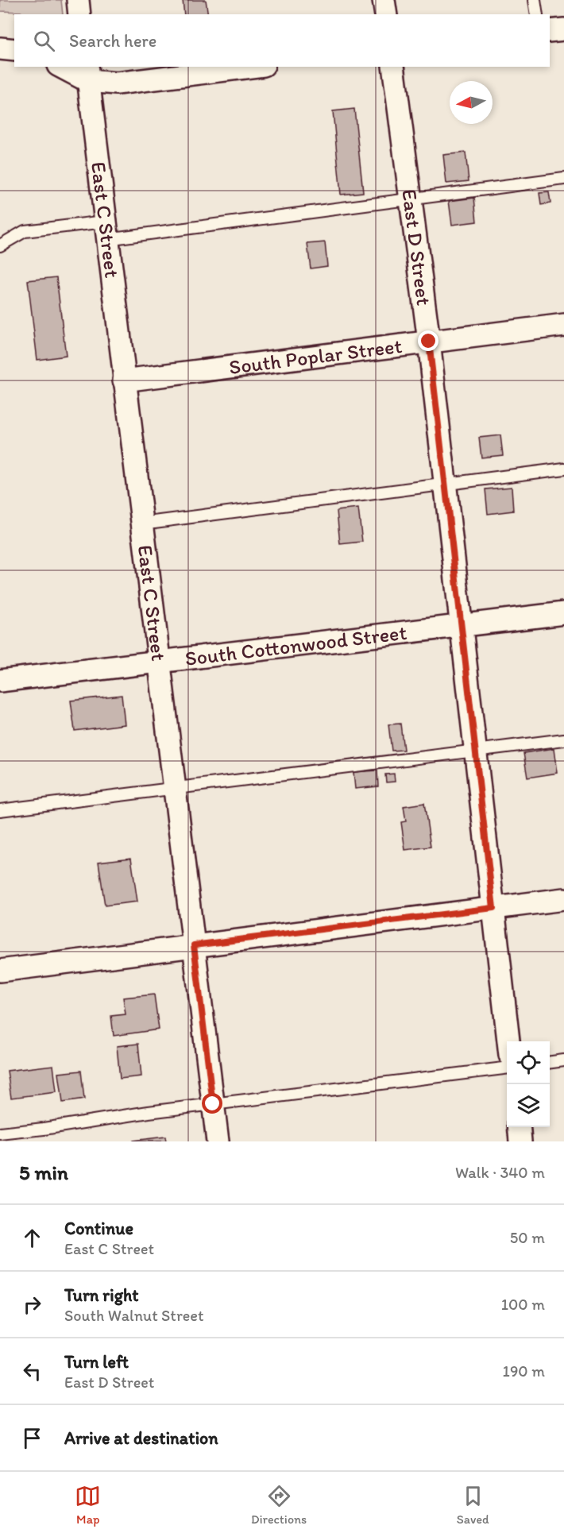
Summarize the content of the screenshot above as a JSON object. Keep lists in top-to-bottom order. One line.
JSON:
{"streets":{"street":["East C Street","East D Street","South Poplar Street","South Cottonwood Street"]},"crossings":[["East C Street","South Poplar Street"],["East C Street","South Cottonwood Street"],["East D Street","South Poplar Street"],["East D Street","South Cottonwood Street"]],"north":"left","page":{"search":"Search here","heading":["5 min","Walk · 340 m"],"list":[["Continue","East C Street","50 m"],["Turn right","South Walnut Street","100 m"],["Turn left","East D Street","190 m"],"Arrive at destination"],"nav":["Map","Directions","Saved"]}}
